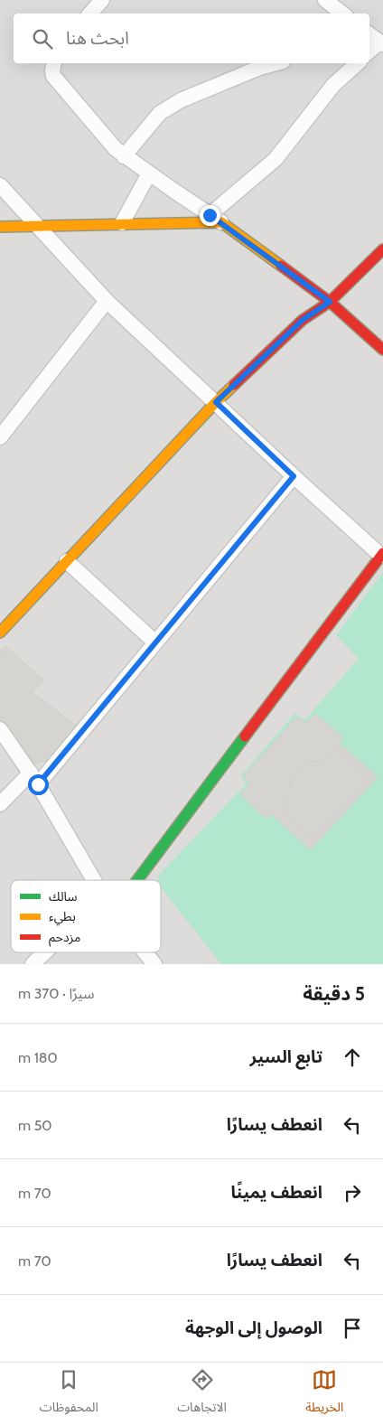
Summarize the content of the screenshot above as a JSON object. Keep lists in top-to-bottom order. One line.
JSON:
{"legend":["سالك","بطيء","مزدحم"],"page":{"search":"ابحث هنا","heading":["5 دقيقة","سيرًا · 370 m"],"list":[["تابع السير","180 m"],["انعطف يسارًا","50 m"],["انعطف يمينًا","70 m"],["انعطف يسارًا","70 m"],"الوصول إلى الوجهة"],"nav":["الخريطة","الاتجاهات","المحفوظات"]}}
